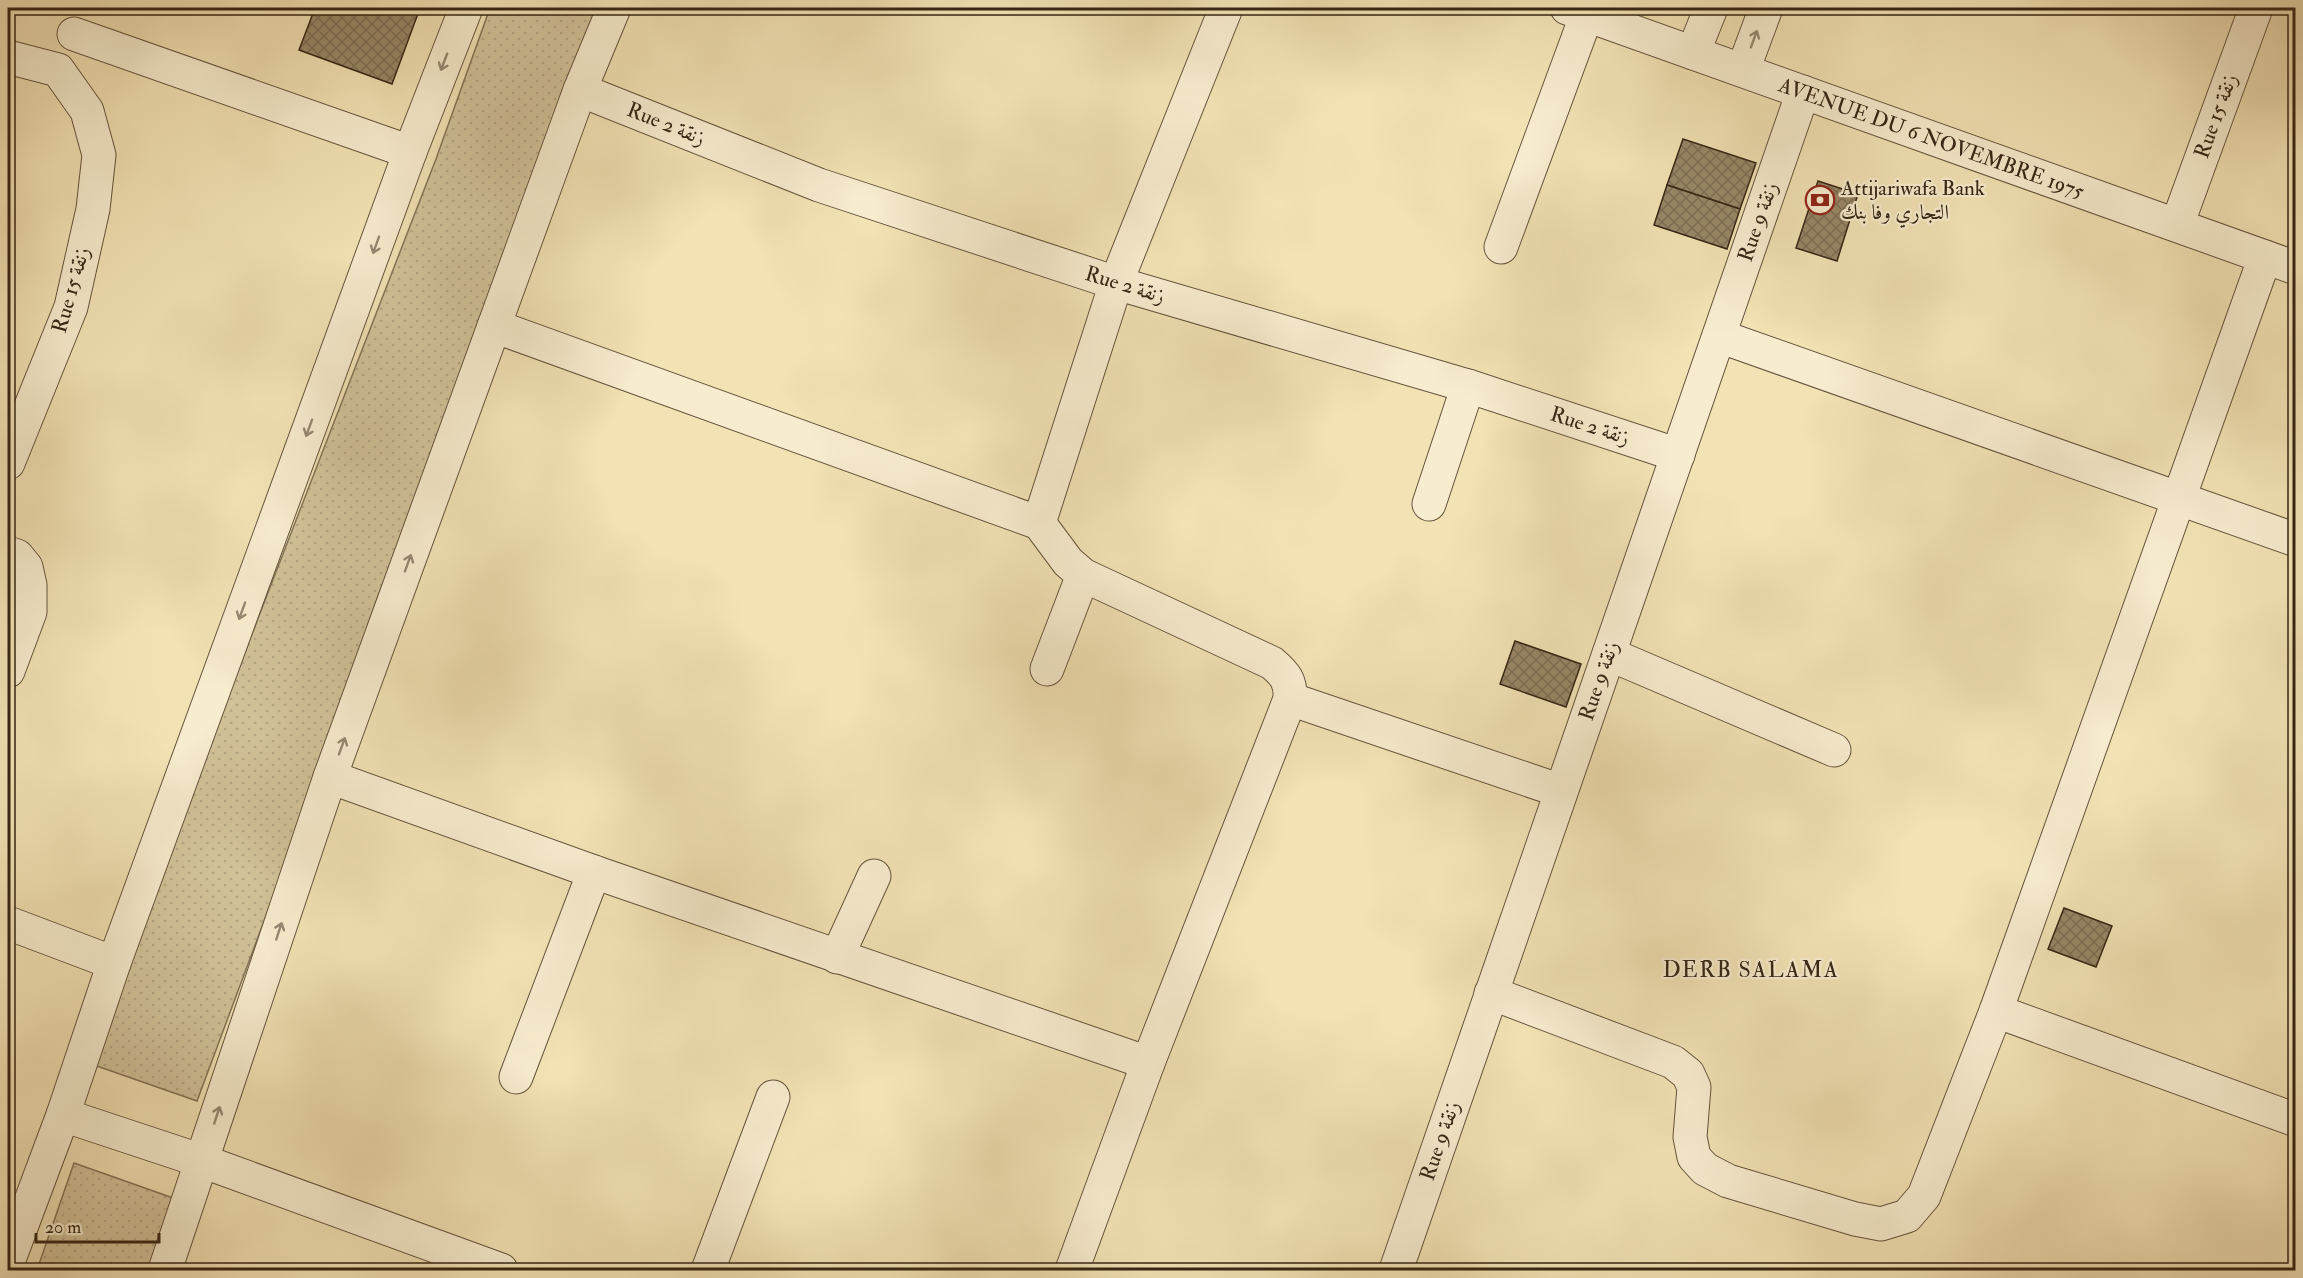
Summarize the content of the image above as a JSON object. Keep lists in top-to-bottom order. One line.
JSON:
{"streets":{"street":["Rue 15 زنقة","Rue 2 زنقة","AVENUE DU 6 NOVEMBRE 1975","Rue 9 زنقة"]},"crossings":[["Rue 15 زنقة","AVENUE DU 6 NOVEMBRE 1975"],["Rue 2 زنقة","Rue 9 زنقة"],["AVENUE DU 6 NOVEMBRE 1975","Rue 9 زنقة"]],"districts":["DERB SALAMA"],"places":{"bank":["Attijariwafa Bank التجاري وفا بنك"]},"scale_bar":"20 m"}
